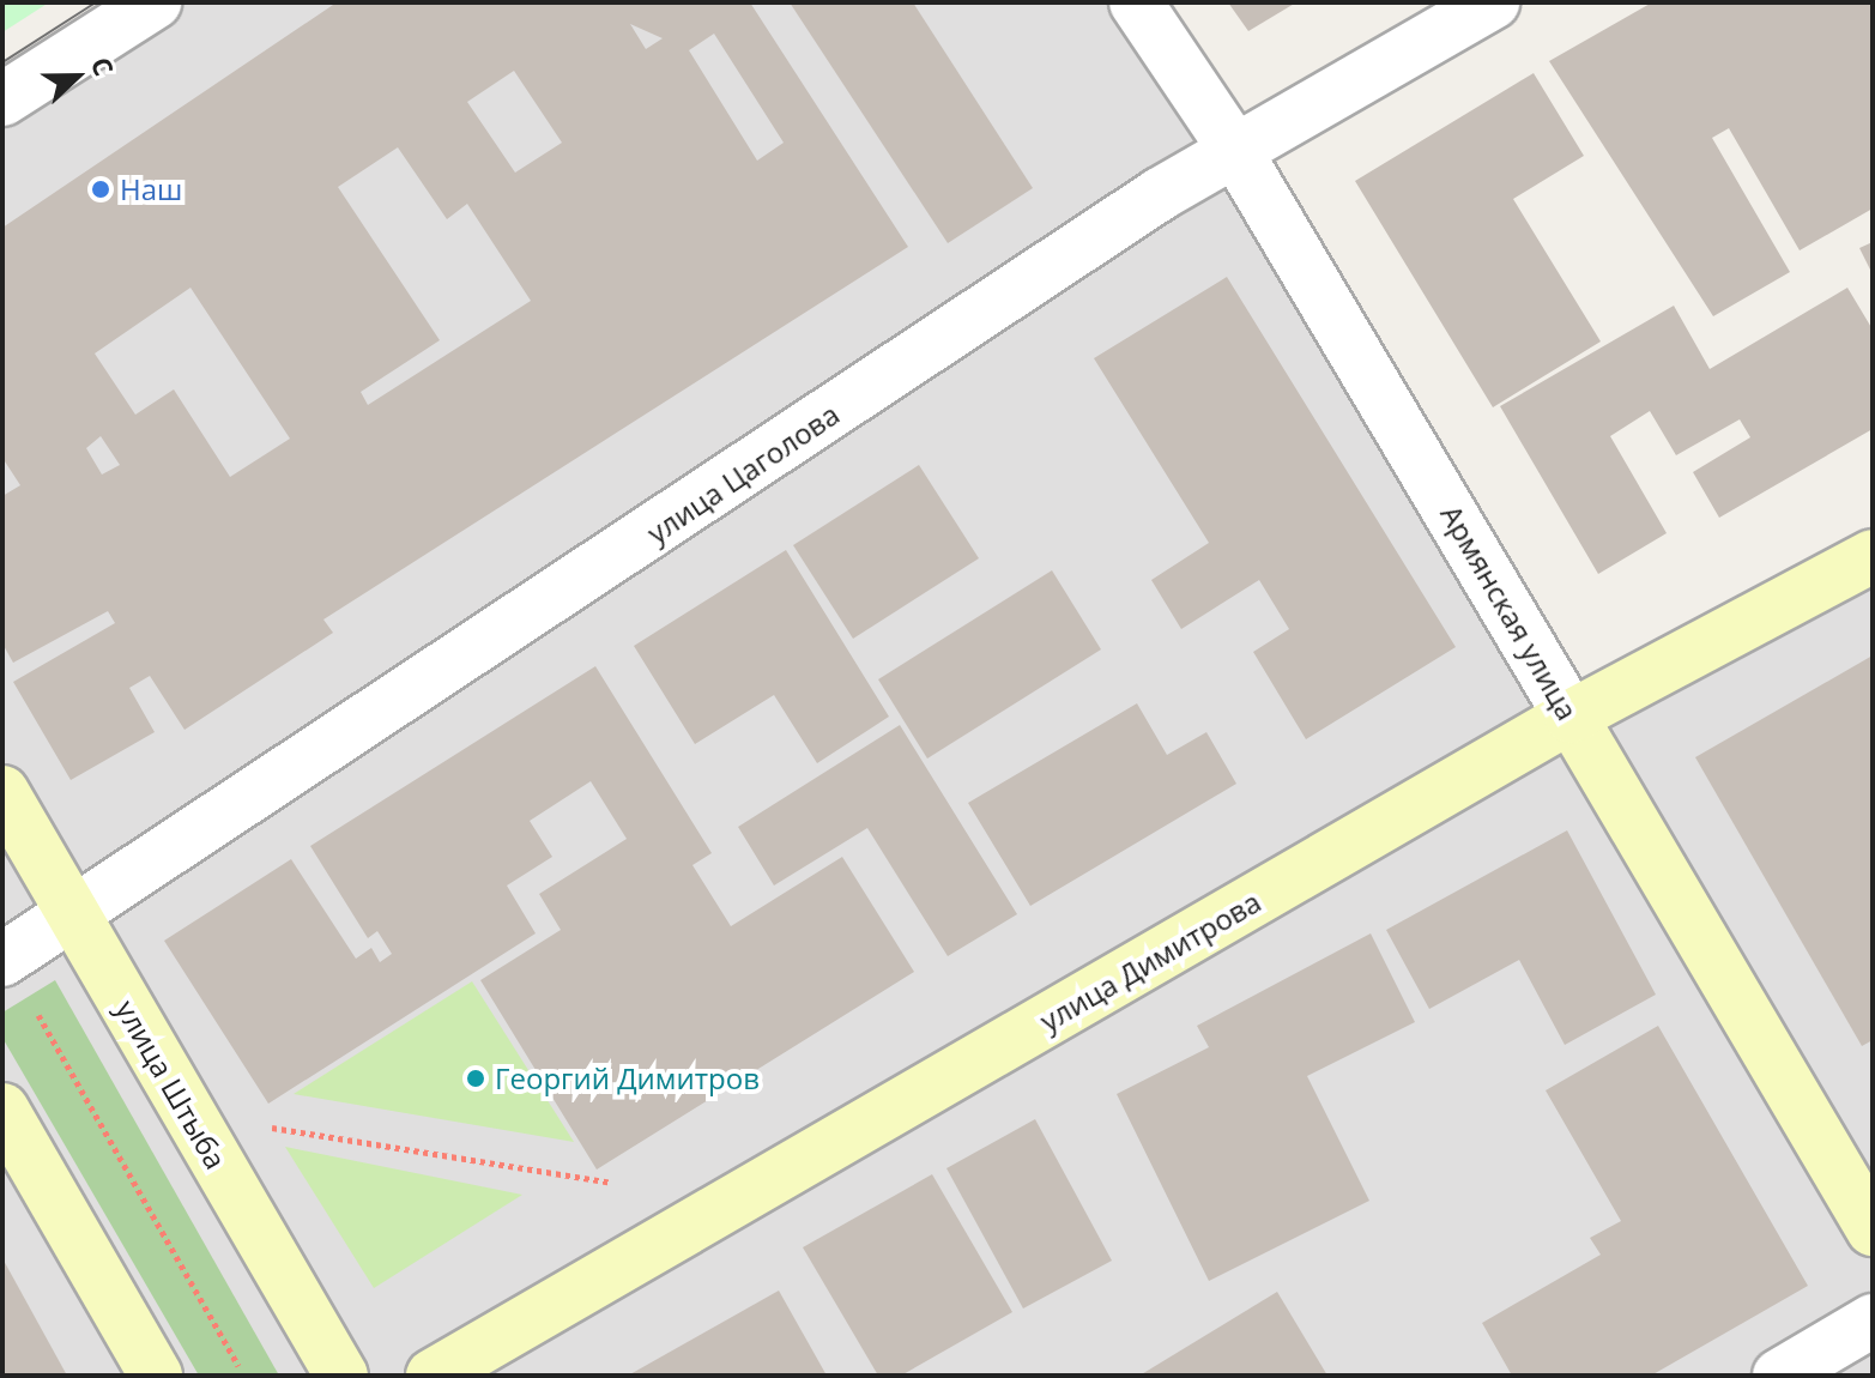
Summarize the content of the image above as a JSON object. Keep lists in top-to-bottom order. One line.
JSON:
{"streets":{"main road":["Армянская улица","улица Димитрова","улица Штыба"],"street":["улица Цаголова"]},"crossings":[["улица Цаголова","Армянская улица"],["улица Цаголова","улица Штыба"],["Армянская улица","улица Димитрова"]],"places":["Наш","Георгий Димитров"],"north":"right"}
